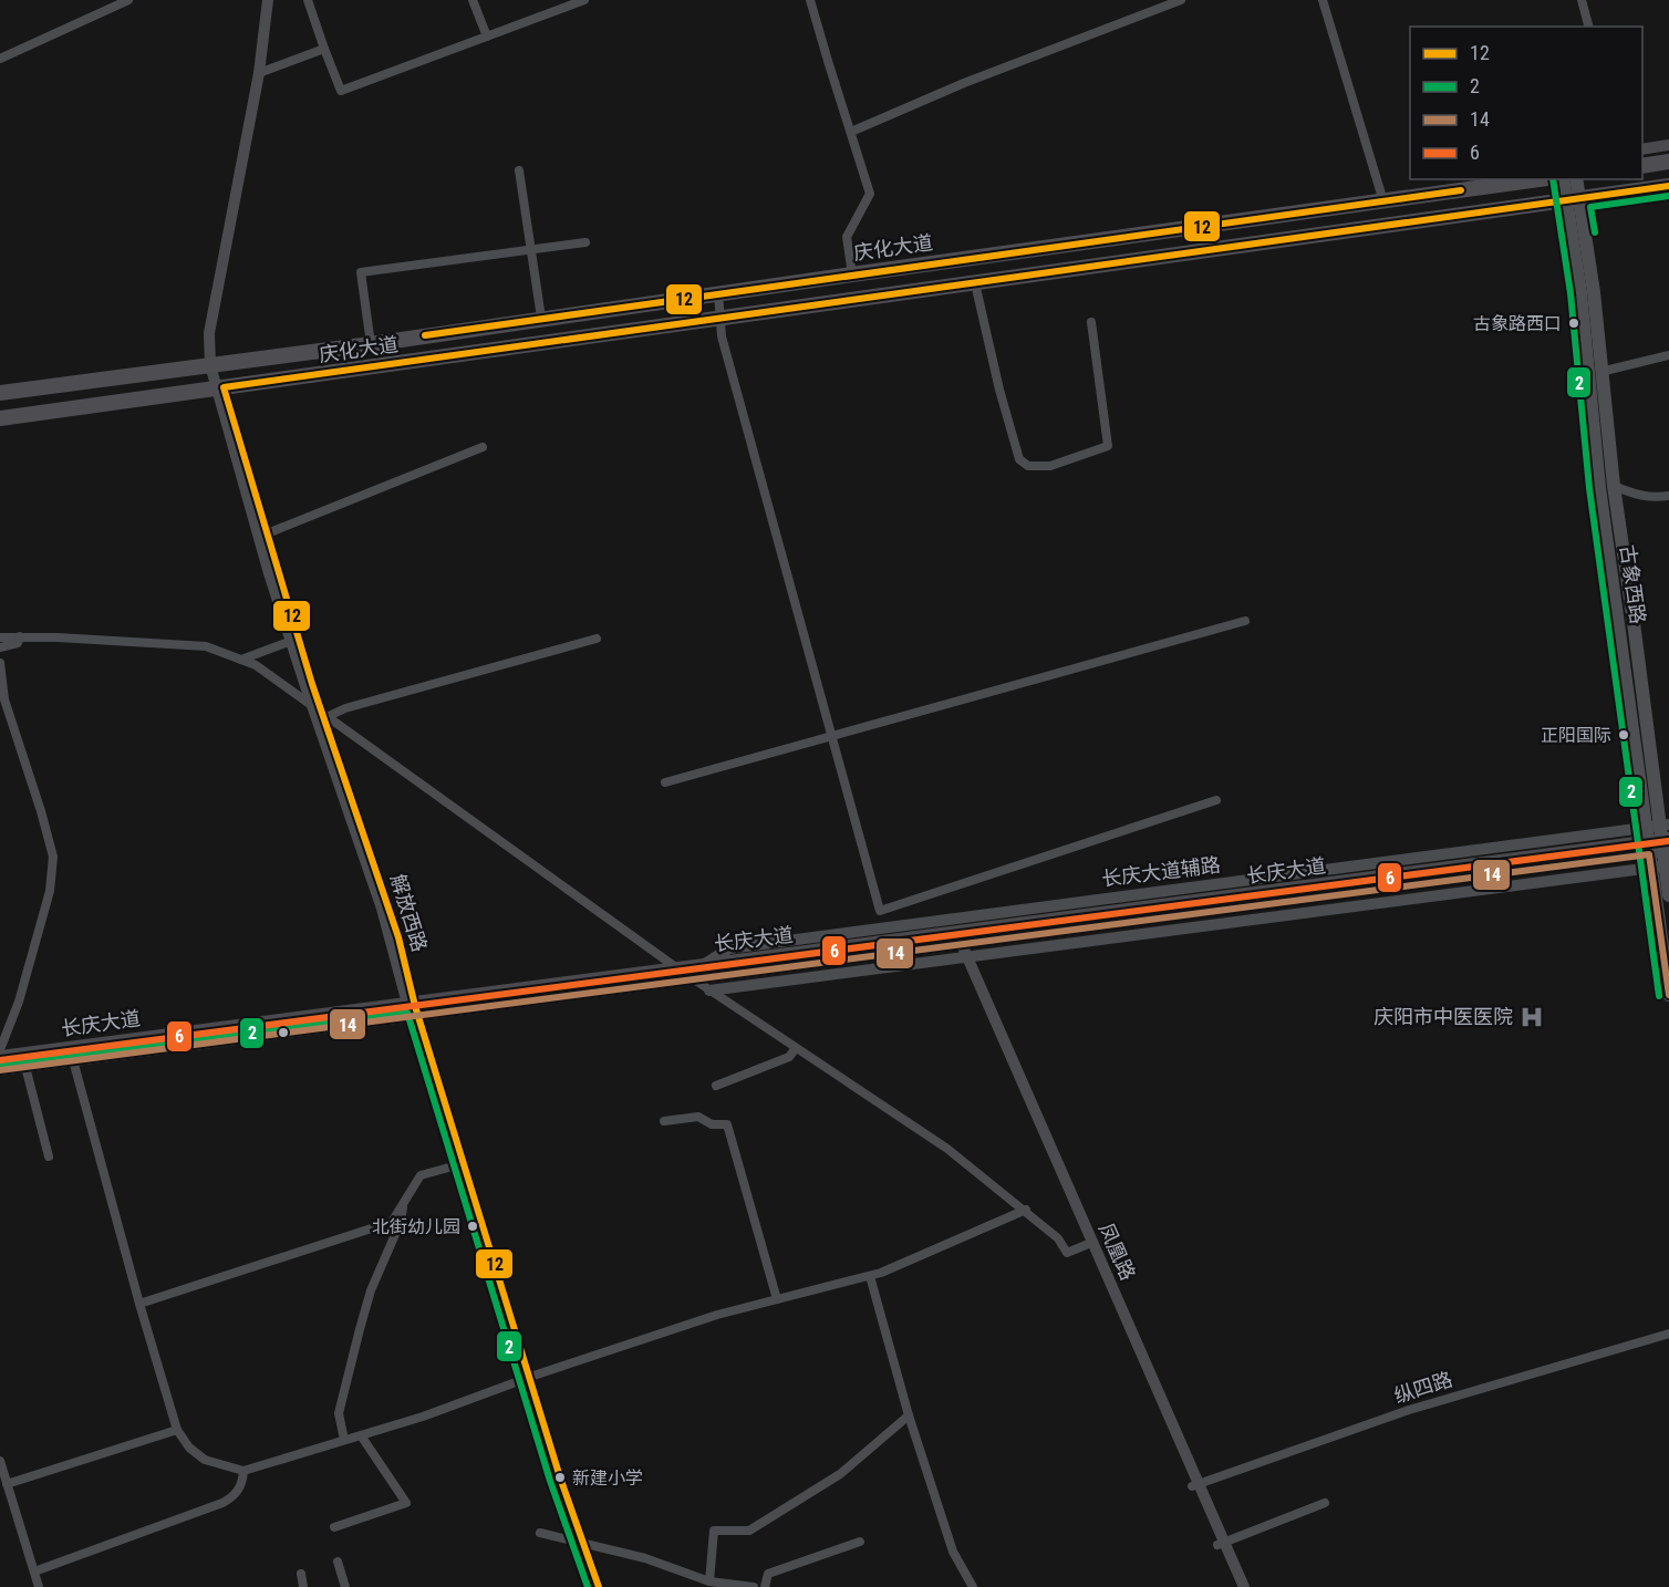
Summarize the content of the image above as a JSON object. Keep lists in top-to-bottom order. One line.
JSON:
{"streets":{"highway":["庆化大道"],"main road":["古象西路","长庆大道"],"street":["长庆大道辅路","解放西路","凤凰路","纵四路"]},"crossings":[["庆化大道","古象西路"],["庆化大道","解放西路"],["古象西路","长庆大道"],["古象西路","长庆大道辅路"],["长庆大道","长庆大道辅路"],["长庆大道","解放西路"],["长庆大道","凤凰路"],["凤凰路","纵四路"]],"places":{"other":["古象路西口","正阳国际","北街幼儿园","新建小学"],"hospital":["庆阳市中医医院"]},"lines":["transit line 2","transit line 12","transit line 6","transit line 14"],"legend":["12","2","14","6"]}
